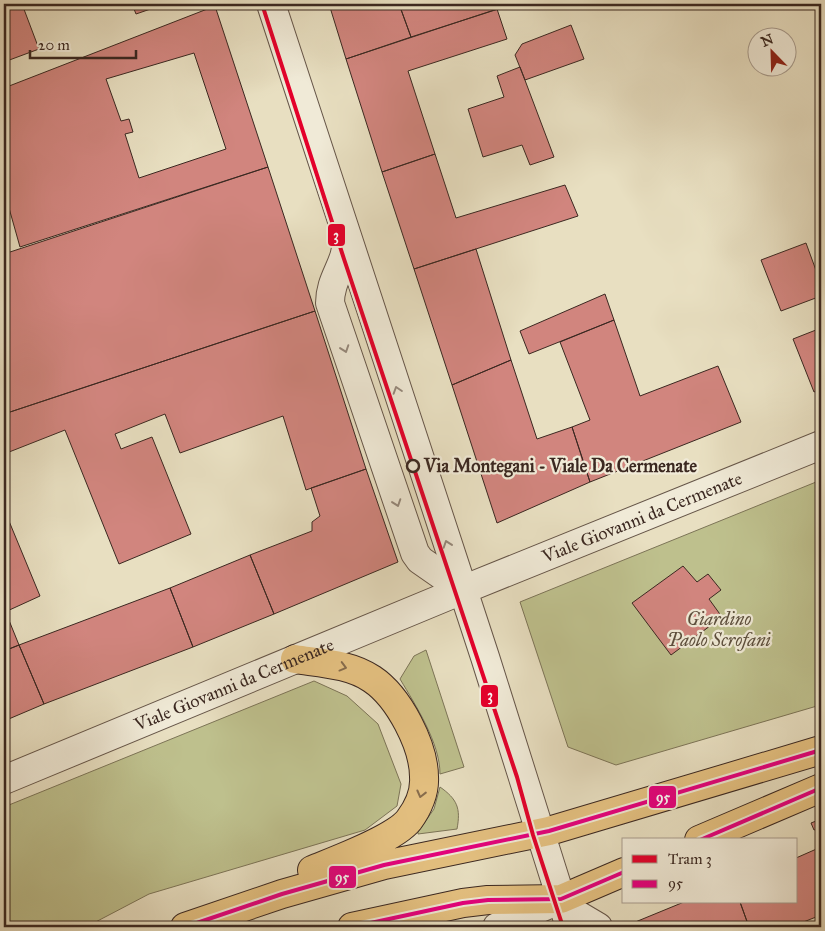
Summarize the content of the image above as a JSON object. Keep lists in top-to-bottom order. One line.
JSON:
{"streets":{"street":["Viale Giovanni da Cermenate"]},"parks":["Giardino Paolo Scrofani"],"places":["Via Montegani - Viale Da Cermenate"],"lines":["tram line 3","transit line 95"],"legend":["Tram 3","95"],"scale_bar":"20 m","north":"top left"}
